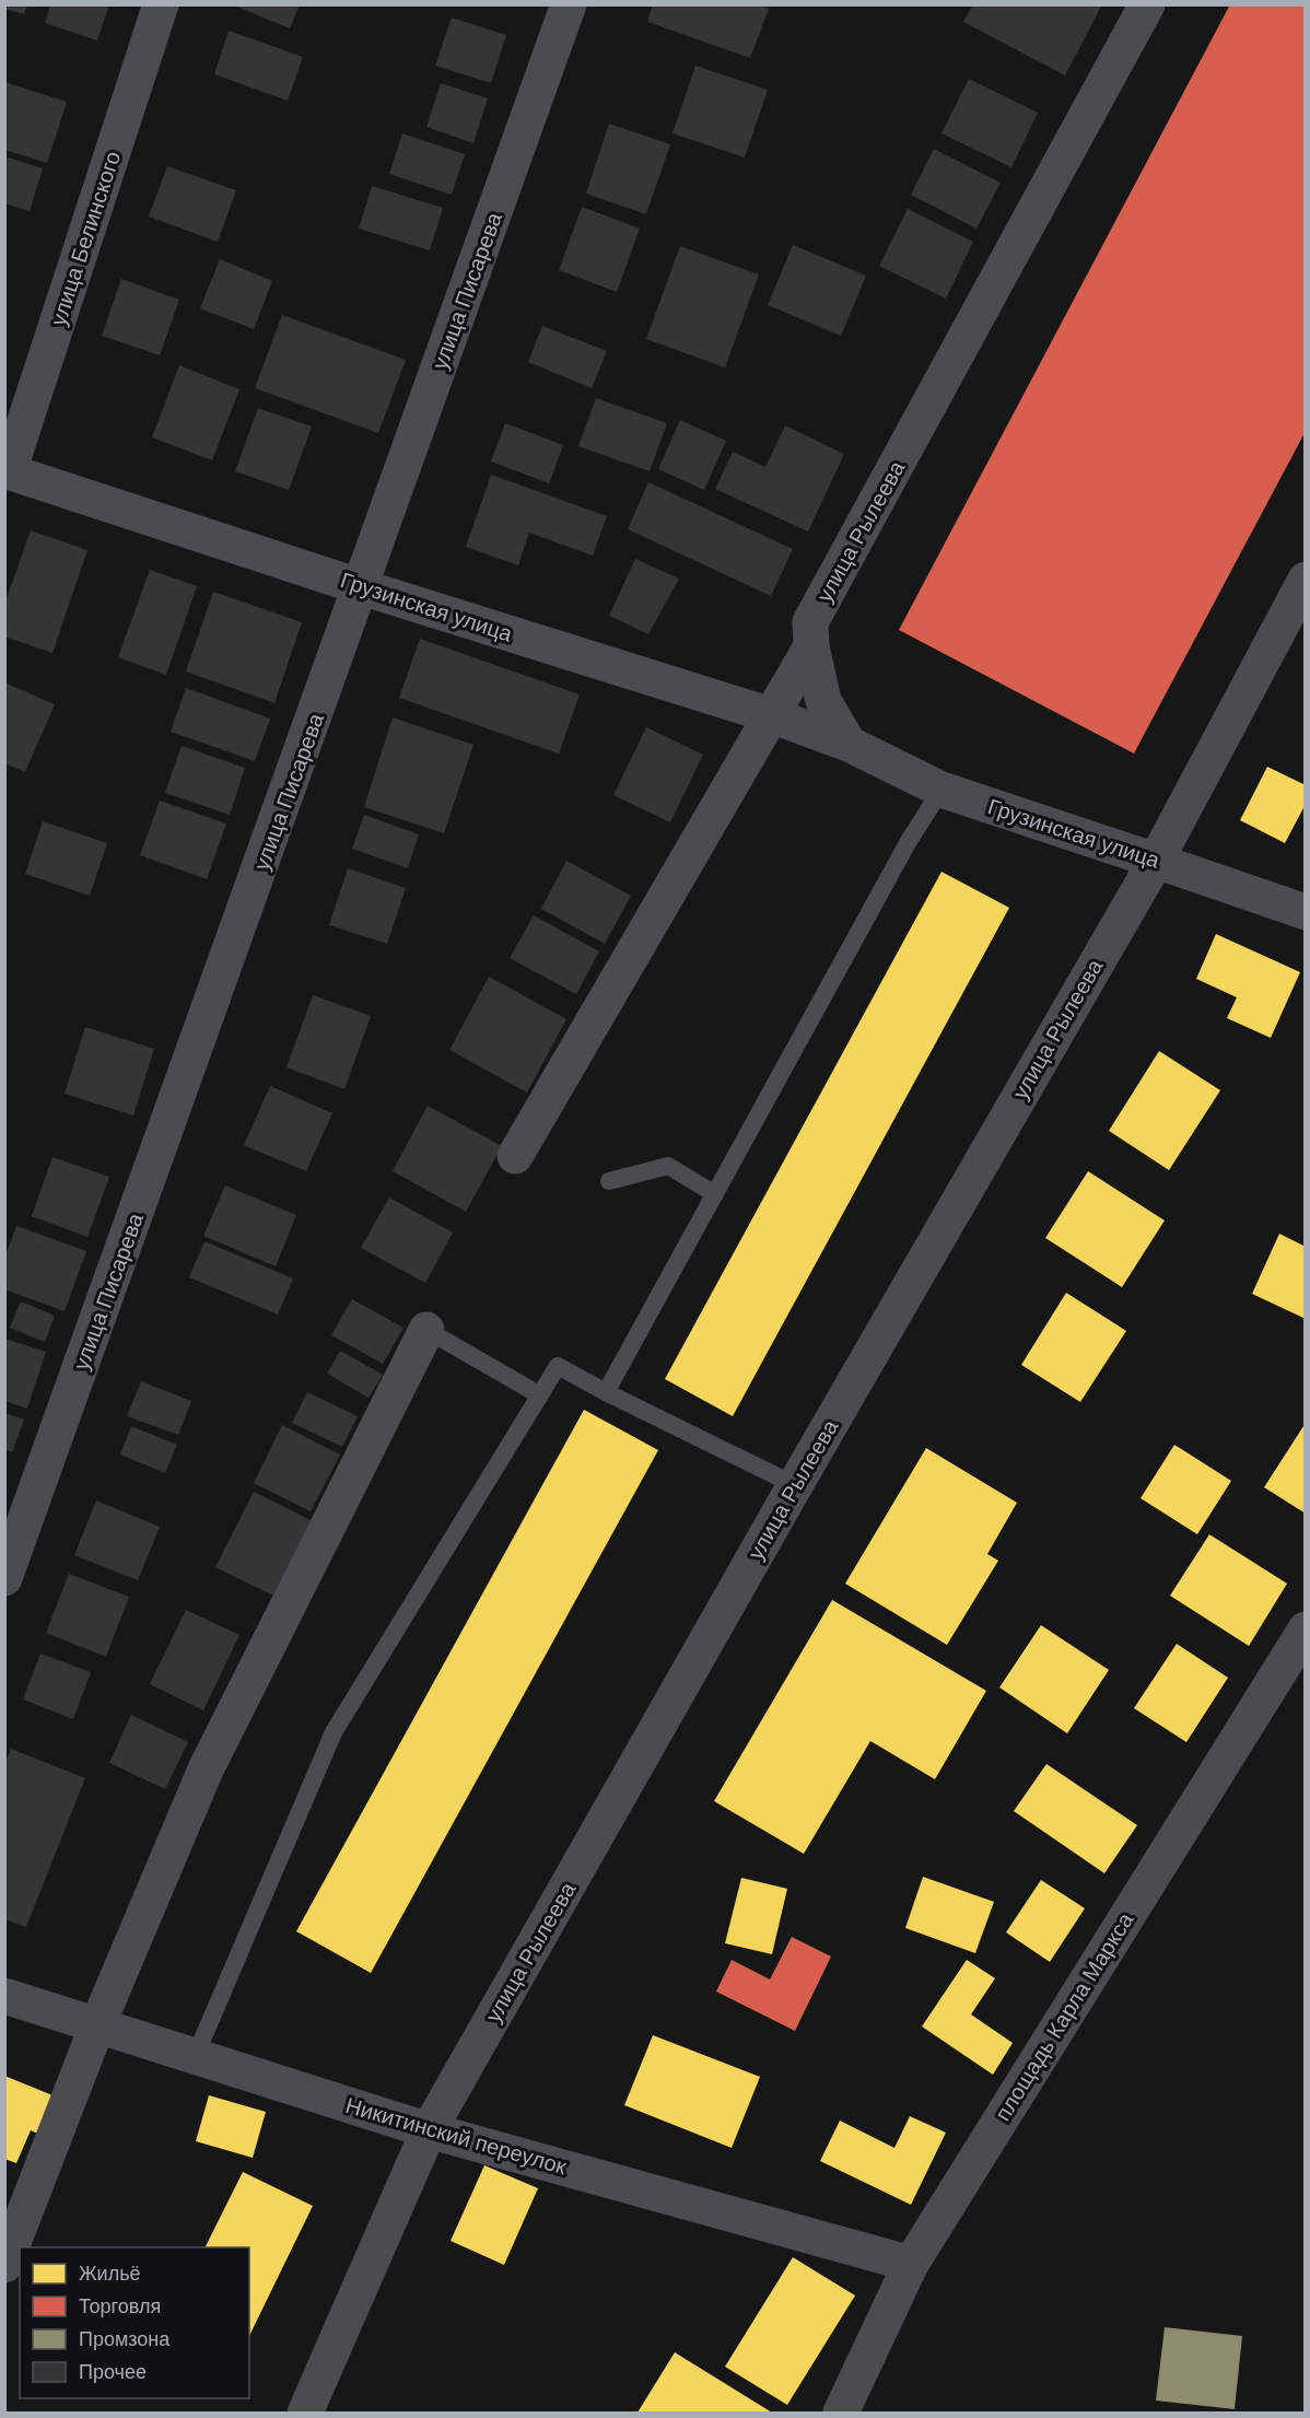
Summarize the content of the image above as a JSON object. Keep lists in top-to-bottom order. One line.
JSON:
{"streets":{"street":["улица Белинского","улица Писарева","улица Рылеева","Грузинская улица","площадь Карла Маркса","Никитинский переулок"]},"crossings":[["улица Белинского","Грузинская улица"],["улица Писарева","Грузинская улица"],["улица Рылеева","Грузинская улица"],["улица Рылеева","Никитинский переулок"],["площадь Карла Маркса","Никитинский переулок"]],"legend":["Жильё","Торговля","Промзона","Прочее"]}
